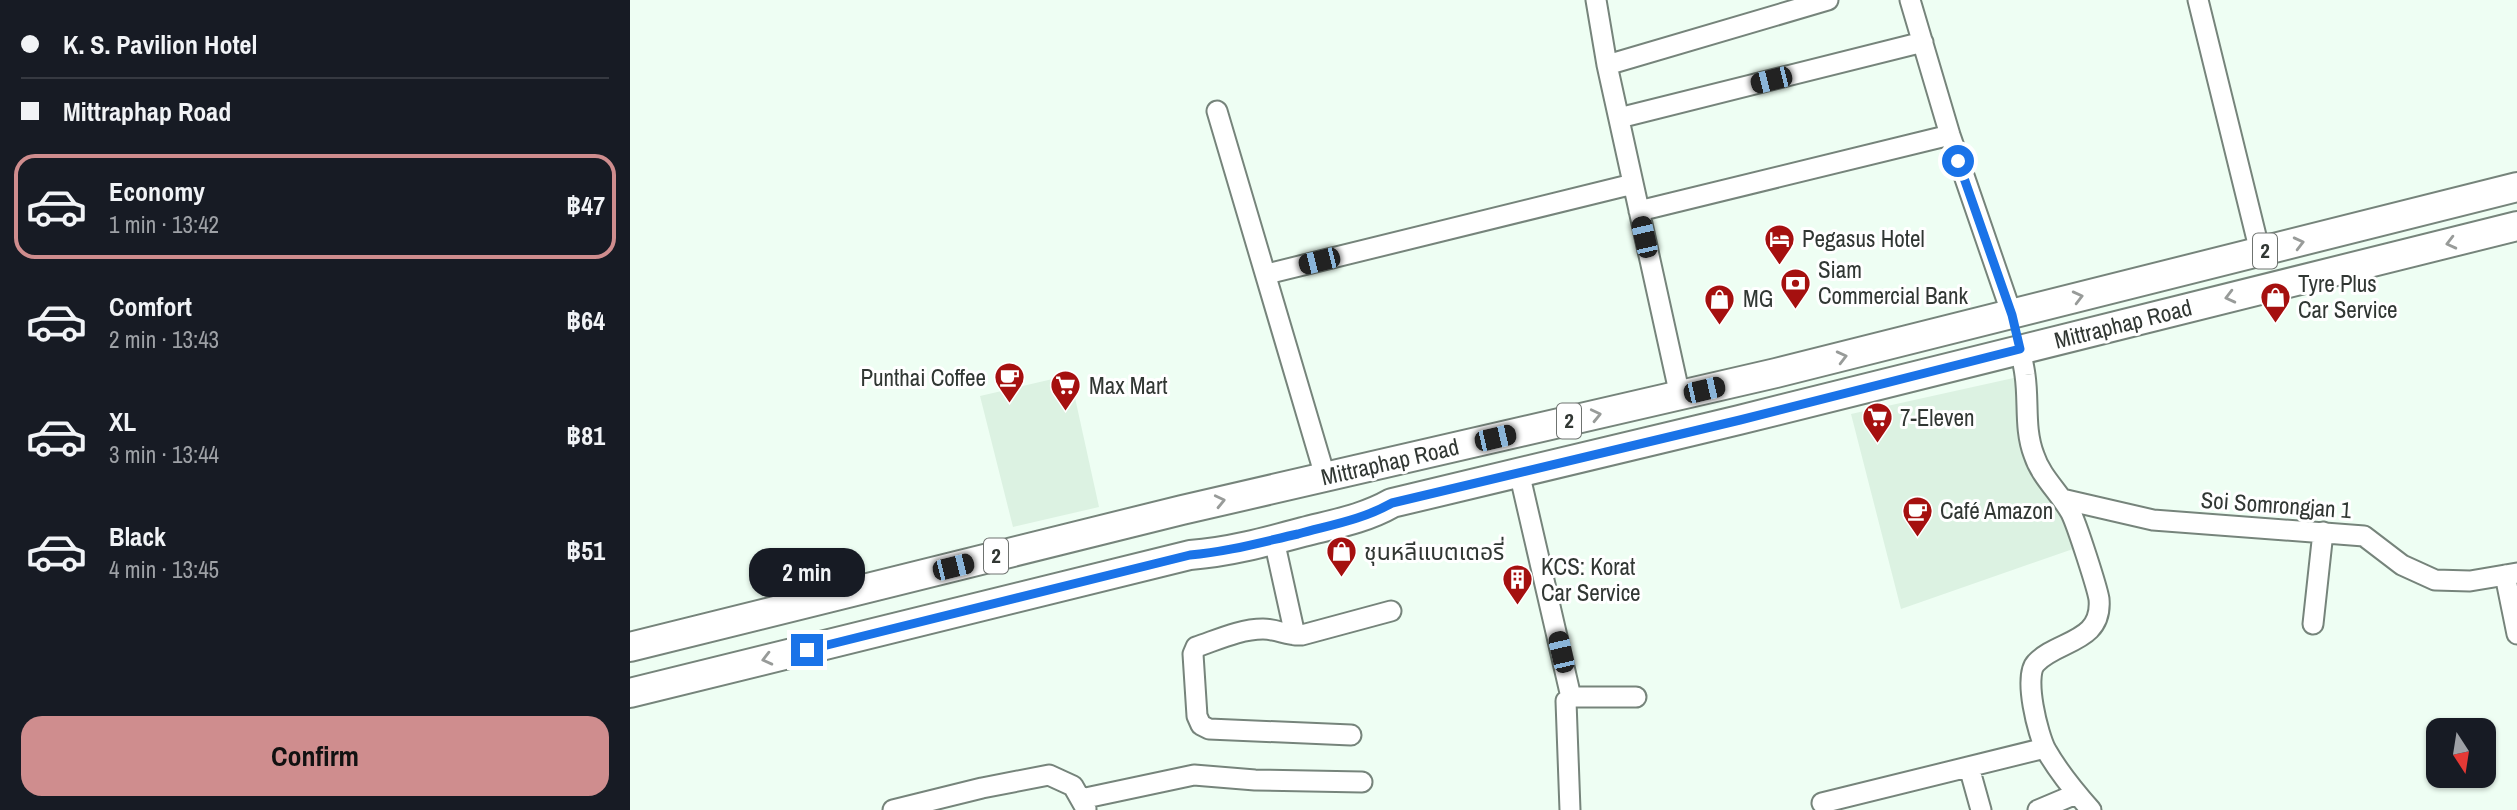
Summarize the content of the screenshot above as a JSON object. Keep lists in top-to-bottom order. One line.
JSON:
{"streets":{"highway":["2","Mittraphap Road"],"street":["Soi Somrongjan 1"]},"places":{"hotel":["Pegasus Hotel"],"bank":["Siam Commercial Bank"],"shop":["Tyre Plus Car Service","MG","ชุนหลีแบตเตอรี่"],"cafe":["Punthai Coffee","Café Amazon"],"supermarket":["Max Mart","7-Eleven"],"building":["KCS: Korat Car Service"]},"north":"bottom","page":{"banner":["K. S. Pavilion Hotel","Mittraphap Road"],"list":[{"name":"Economy","note":"1 min · 13:42","value":"฿47"},{"name":"Comfort","note":"2 min · 13:43","value":"฿64"},{"name":"XL","note":"3 min · 13:44","value":"฿81"},{"name":"Black","note":"4 min · 13:45","value":"฿51"}],"bubble":"2 min","buttons":"Confirm"}}
